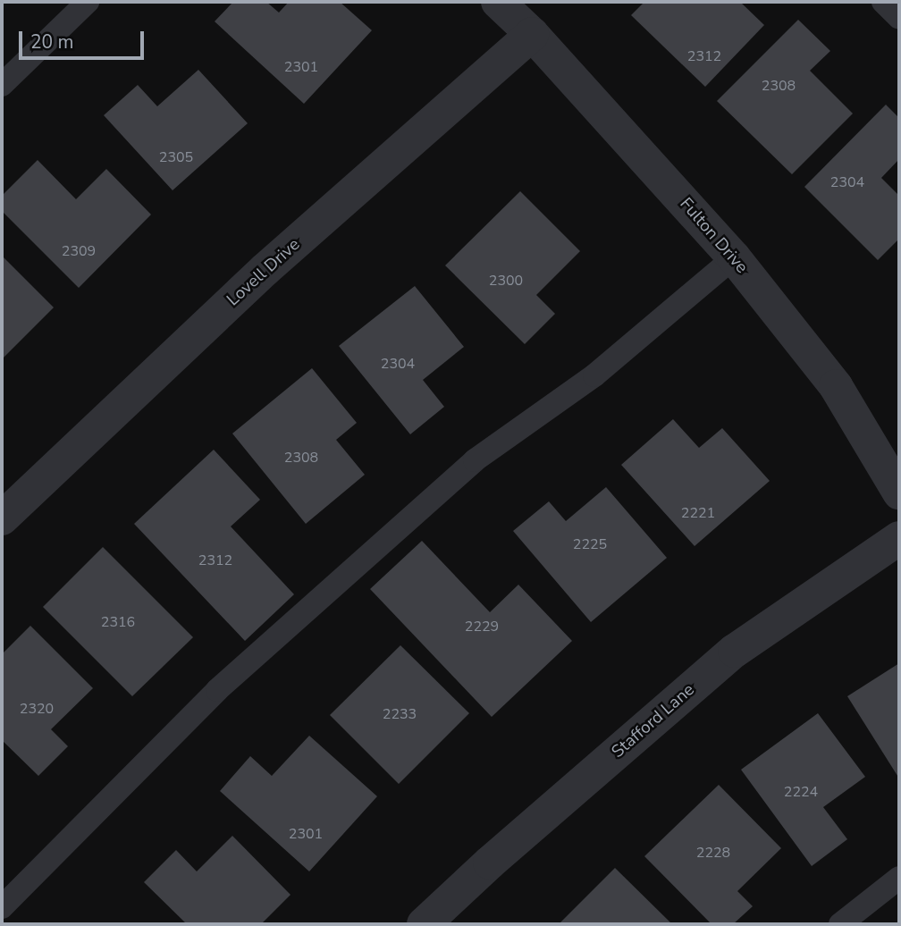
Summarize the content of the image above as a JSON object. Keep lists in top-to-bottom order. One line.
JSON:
{"streets":{"street":["Fulton Drive","Lovell Drive","Stafford Lane"]},"crossings":[["Fulton Drive","Lovell Drive"]],"house_numbers":["2312","2301","2308","2305","2304","2309","2300","2304","2308","2221","2225","2312","2316","2229","2320","2233","2224","2301","2228"],"scale_bar":"20 m"}
